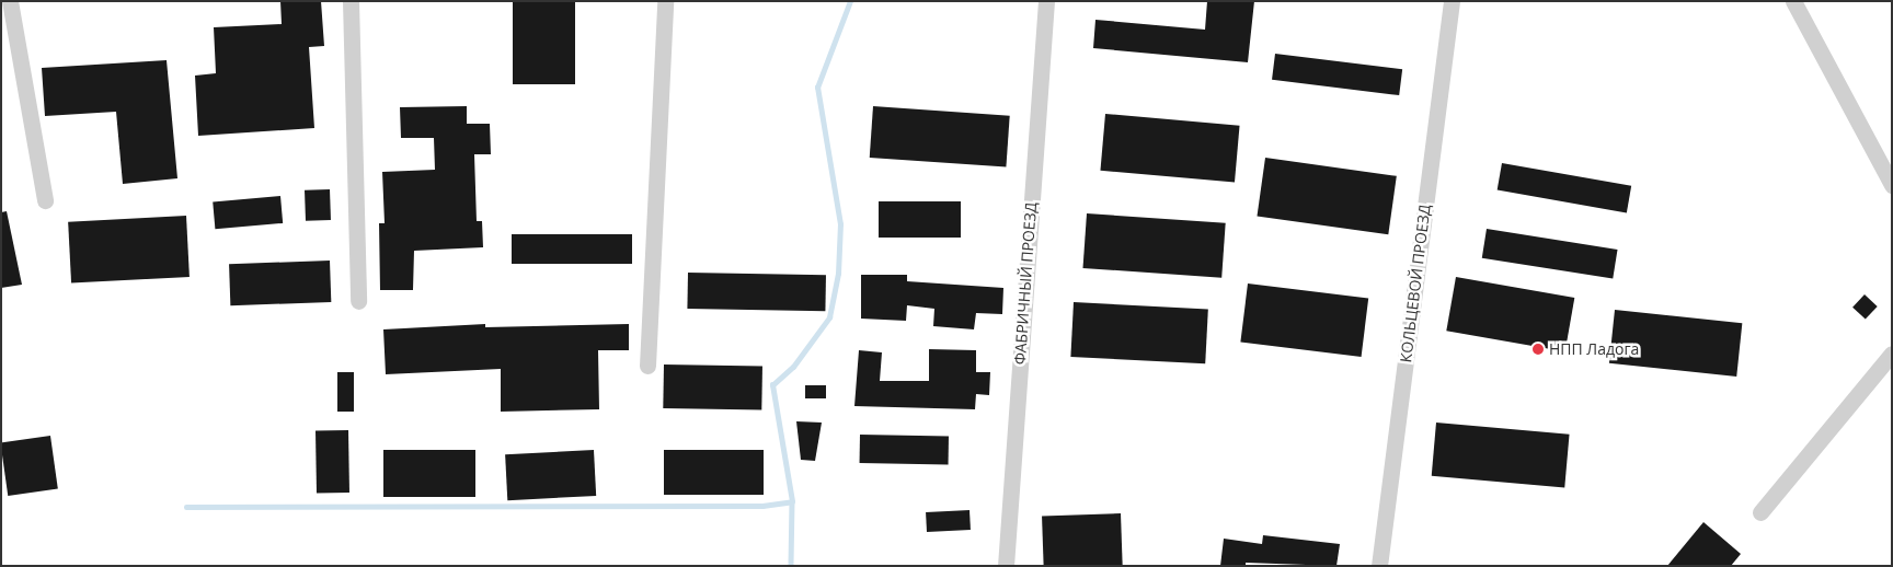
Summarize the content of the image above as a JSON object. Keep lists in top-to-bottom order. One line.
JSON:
{"streets":{"street":["ФАБРИЧНЫЙ ПРОЕЗД","КОЛЬЦЕВОЙ ПРОЕЗД"]},"places":["НПП Ладога"]}
